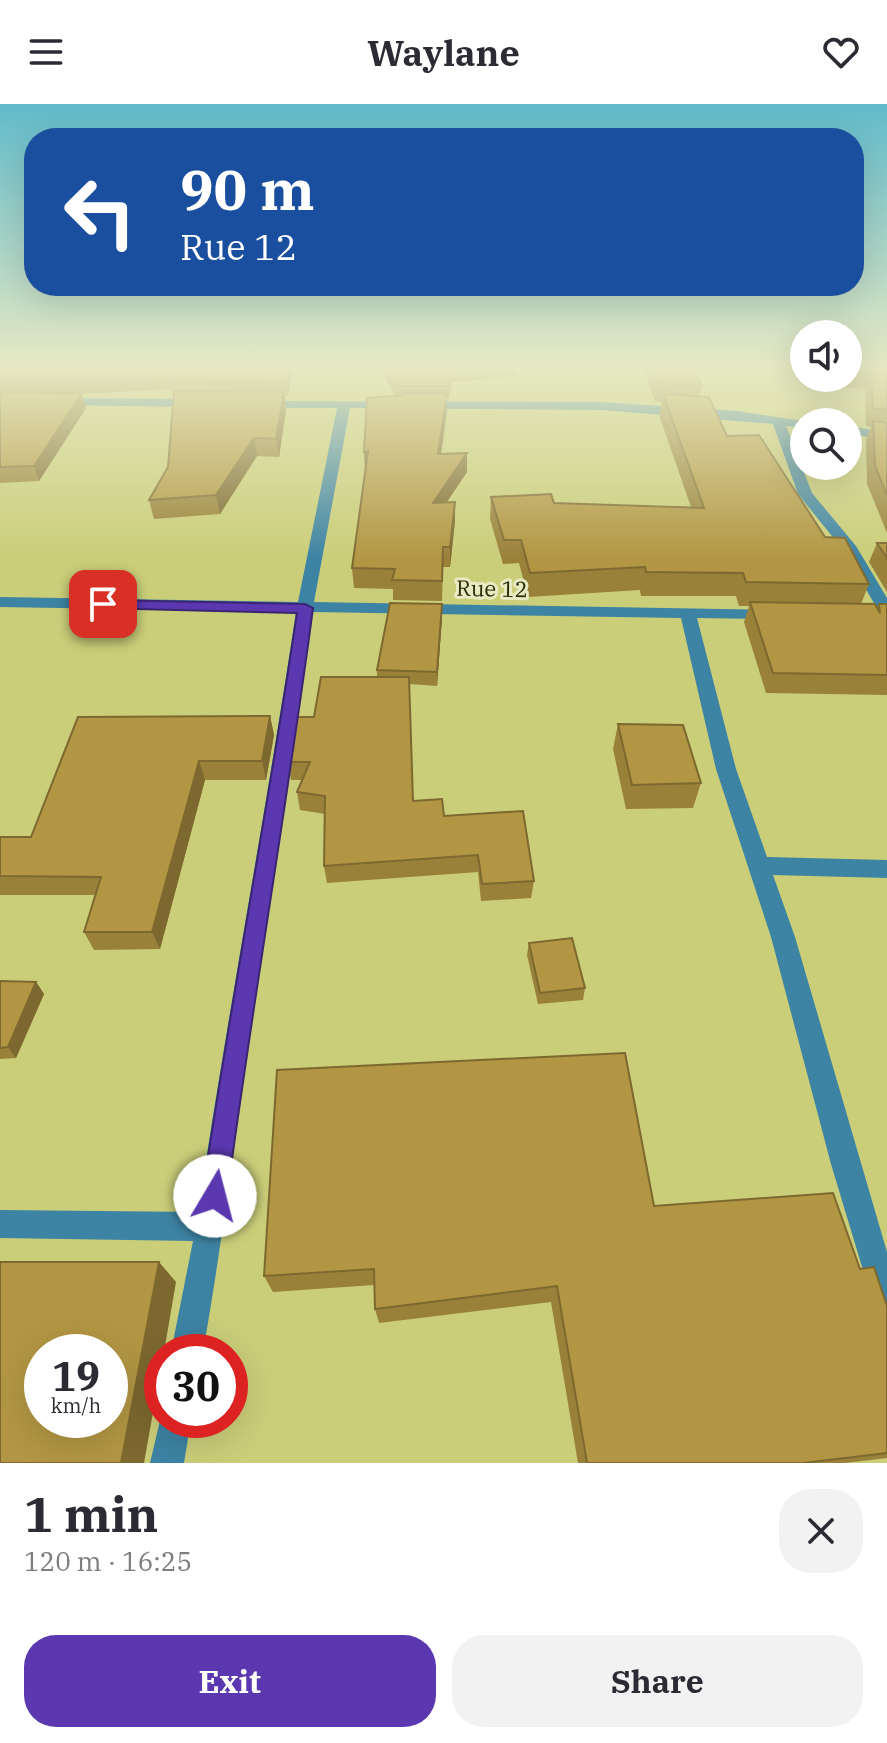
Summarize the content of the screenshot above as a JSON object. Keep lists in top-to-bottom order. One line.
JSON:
{"streets":{"street":["Rue 12"]},"page":{"header":"Waylane","turn":["90 m","Rue 12"],"speed":"19 km/h","limit":"30","heading":["1 min","120 m · 16:25"],"buttons":["Exit","Share"]}}
